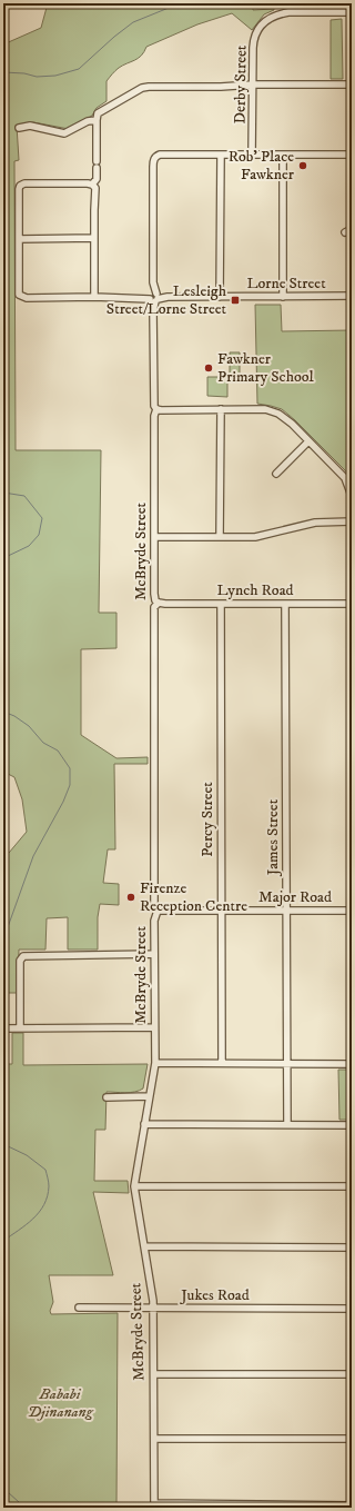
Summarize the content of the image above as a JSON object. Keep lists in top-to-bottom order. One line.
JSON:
{"streets":{"street":["Derby Street","Lorne Street","McBryde Street","Lynch Road","Percy Street","James Street","Major Road","Jukes Road"]},"crossings":[["Lorne Street","McBryde Street"],["McBryde Street","Lynch Road"],["McBryde Street","Major Road"],["McBryde Street","Jukes Road"],["Lynch Road","Percy Street"],["Lynch Road","James Street"],["Percy Street","Major Road"],["James Street","Major Road"]],"parks":["Bababi Djinanang"],"places":{"other":["Rob' Place Fawkner","Fawkner Primary School","Firenze Reception Centre"],"transit":["Lesleigh Street/Lorne Street"]}}
